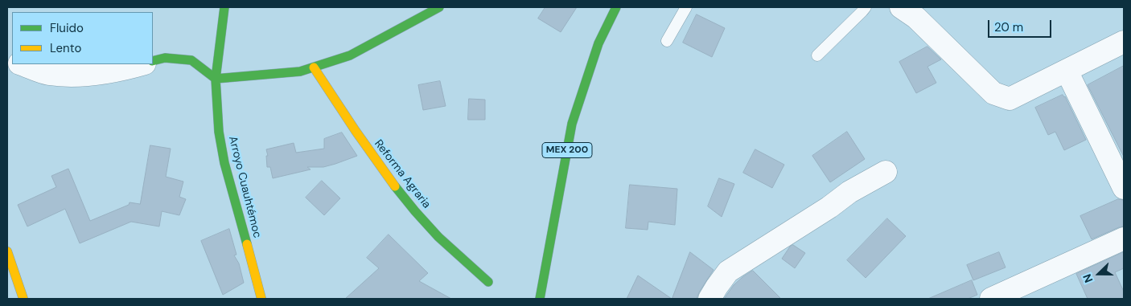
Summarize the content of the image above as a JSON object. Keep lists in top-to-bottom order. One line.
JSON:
{"streets":{"main road":["MEX 200","Reforma Agraria","Arroyo Cuauhtémoc"]},"legend":["Fluido","Lento"],"scale_bar":"20 m","north":"left"}
